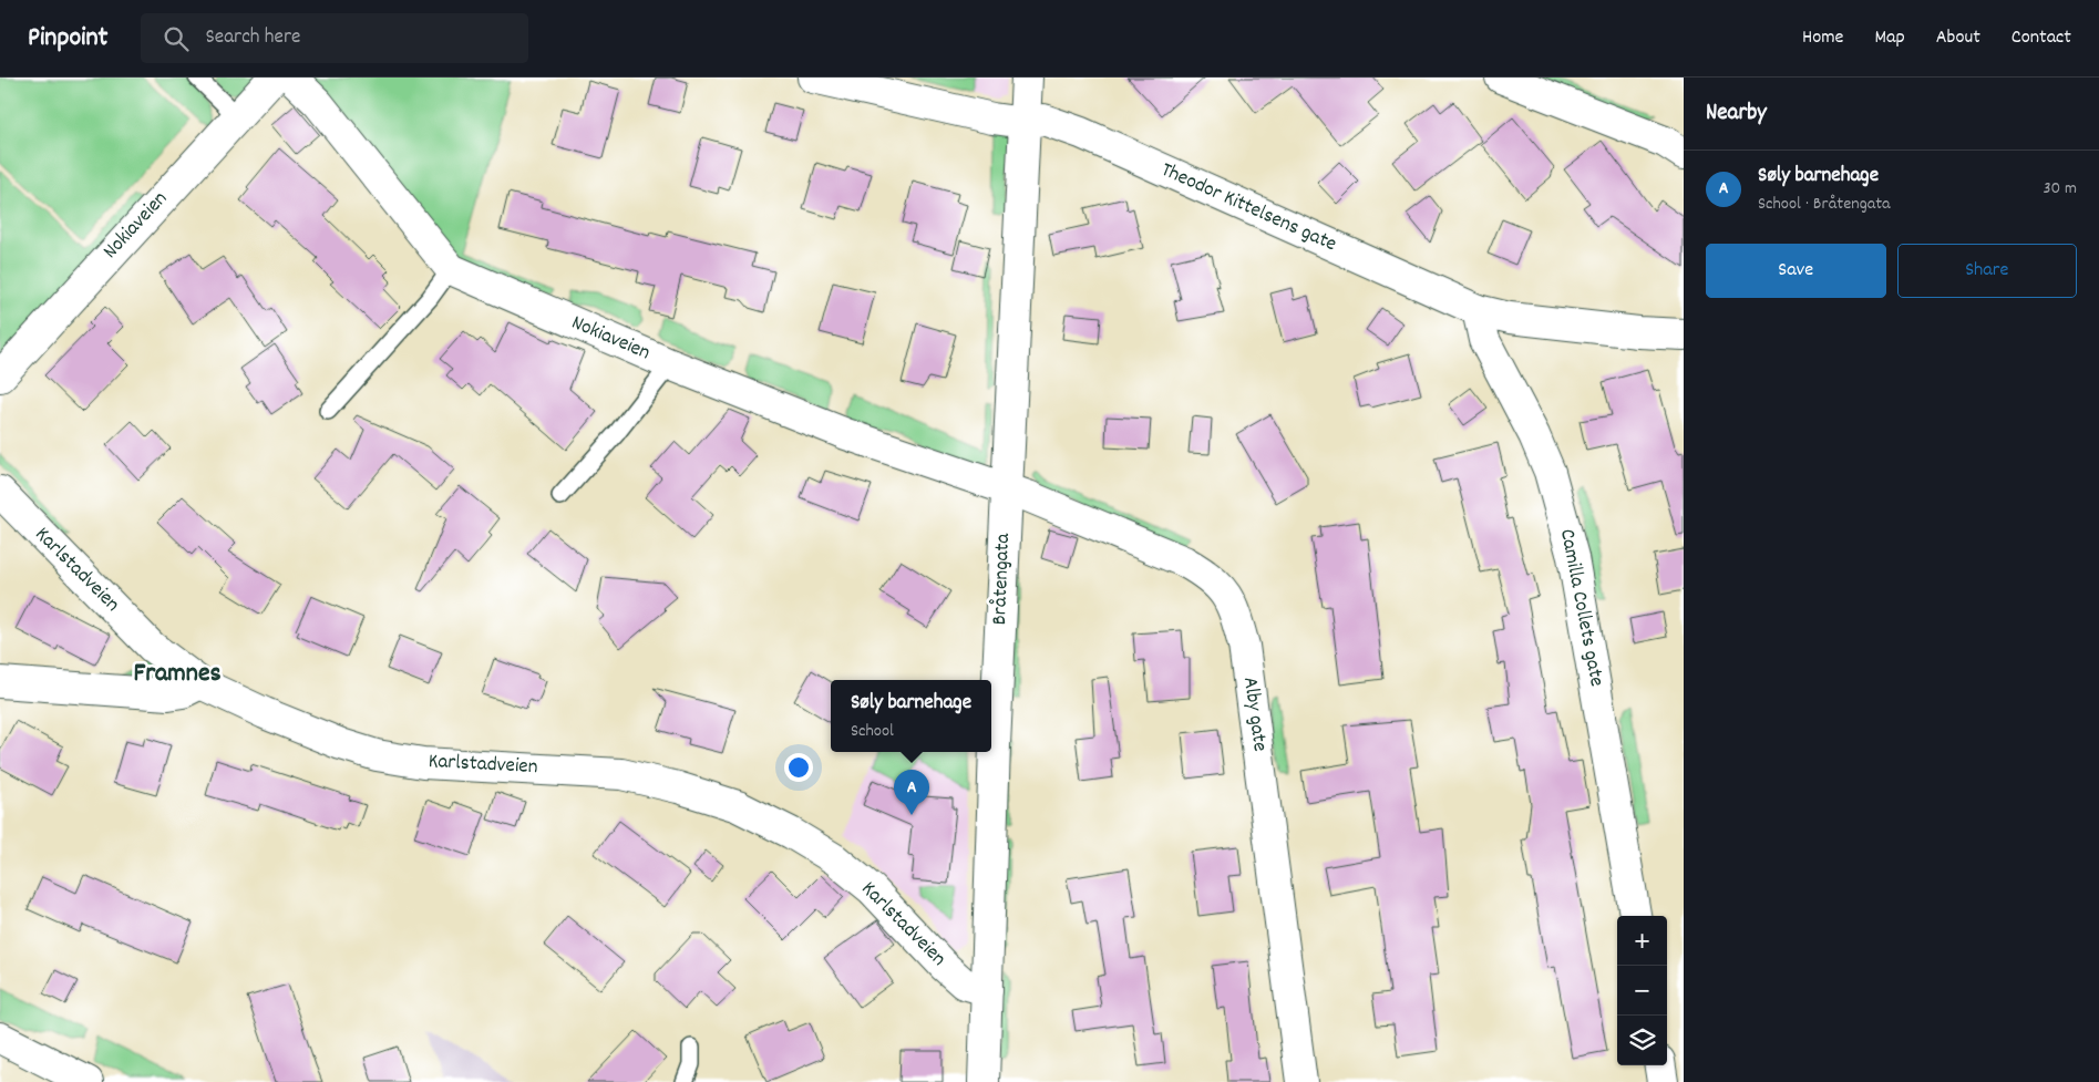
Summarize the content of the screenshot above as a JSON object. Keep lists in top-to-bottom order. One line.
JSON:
{"streets":{"street":["Theodor Kittelsens gate","Nokiaveien","Karlstadveien","Bråtengata","Camilla Collets gate","Alby gate"]},"crossings":[["Theodor Kittelsens gate","Bråtengata"],["Theodor Kittelsens gate","Camilla Collets gate"],["Nokiaveien","Bråtengata"],["Nokiaveien","Alby gate"],["Karlstadveien","Bråtengata"],["Bråtengata","Alby gate"]],"districts":["Framnes"],"page":{"header":"Pinpoint","search":"Search here","nav":["Home","Map","About","Contact"],"heading":"Nearby","list":[{"mark":"A","name":"Søly barnehage","note":"School · Bråtengata","value":"30 m"}],"buttons":["Save","Share"],"popup":["Søly barnehage","School"],"pins":"A","map_buttons":["+","−"]}}
